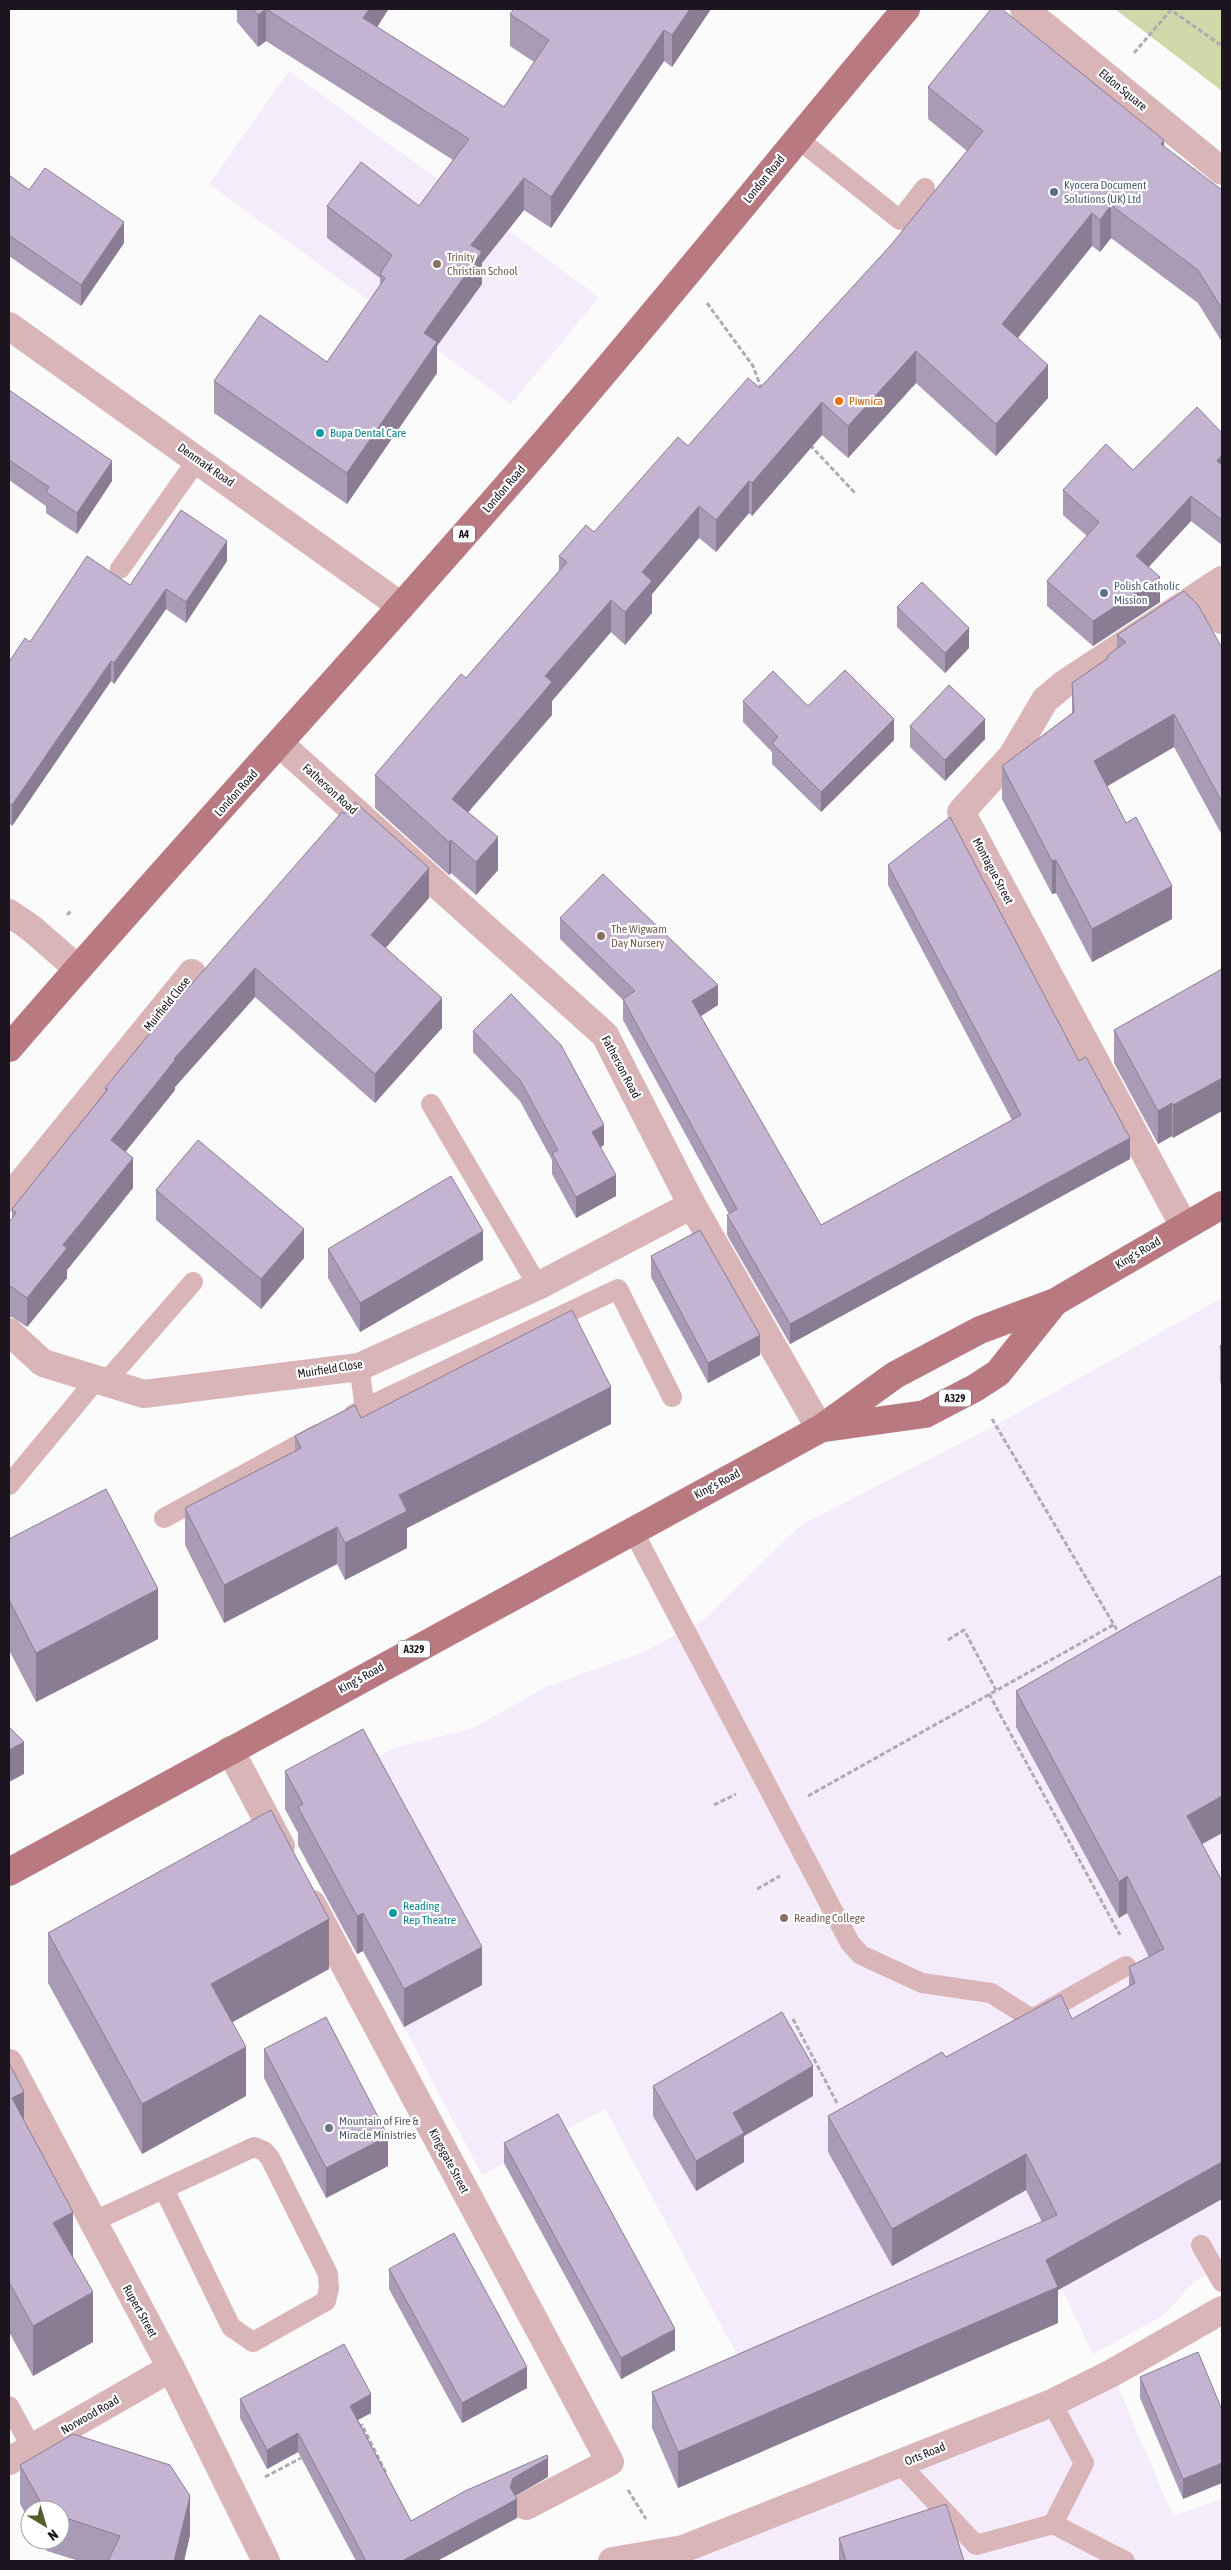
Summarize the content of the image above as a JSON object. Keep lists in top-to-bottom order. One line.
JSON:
{"streets":{"main road":["London Road","A4","King's Road","A329"],"street":["Eldon Square","Denmark Road","Fatherson Road","Montague Street","Muirfield Close","Kingsgate Street","Rupert Street","Norwood Road","Orts Road"]},"crossings":[["London Road","Denmark Road"],["London Road","Fatherson Road"],["Fatherson Road","Muirfield Close"],["Fatherson Road","King's Road"],["Montague Street","King's Road"],["King's Road","Kingsgate Street"],["Rupert Street","Norwood Road"]],"places":["Kyocera Document Solutions (UK) Ltd","Trinity Christian School","Piwnica","Bupa Dental Care","Polish Catholic Mission","The Wigwam Day Nursery","Reading Rep Theatre","Reading College","Mountain of Fire & Miracle Ministries"],"north":"bottom right"}
